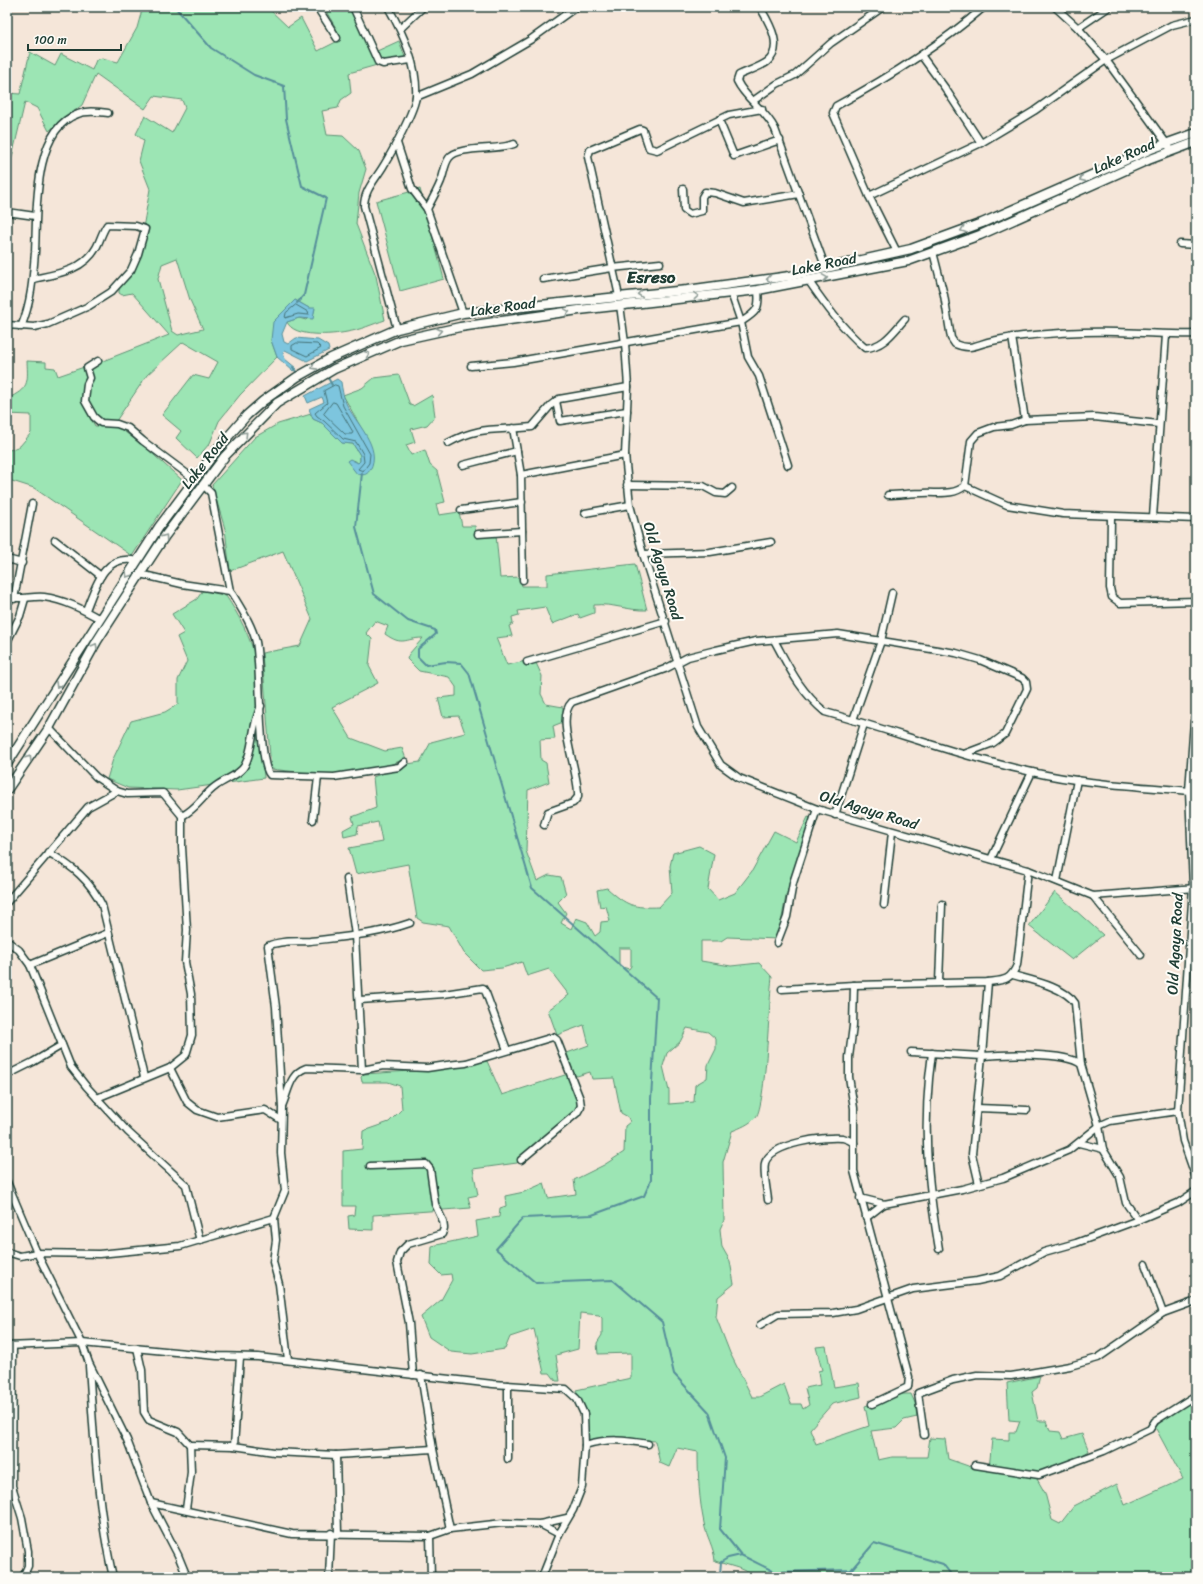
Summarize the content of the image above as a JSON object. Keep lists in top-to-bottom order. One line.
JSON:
{"streets":{"main road":["Lake Road"],"street":["Old Agaya Road"]},"crossings":[["Lake Road","Old Agaya Road"]],"districts":["Esreso"],"scale_bar":"100 m"}
